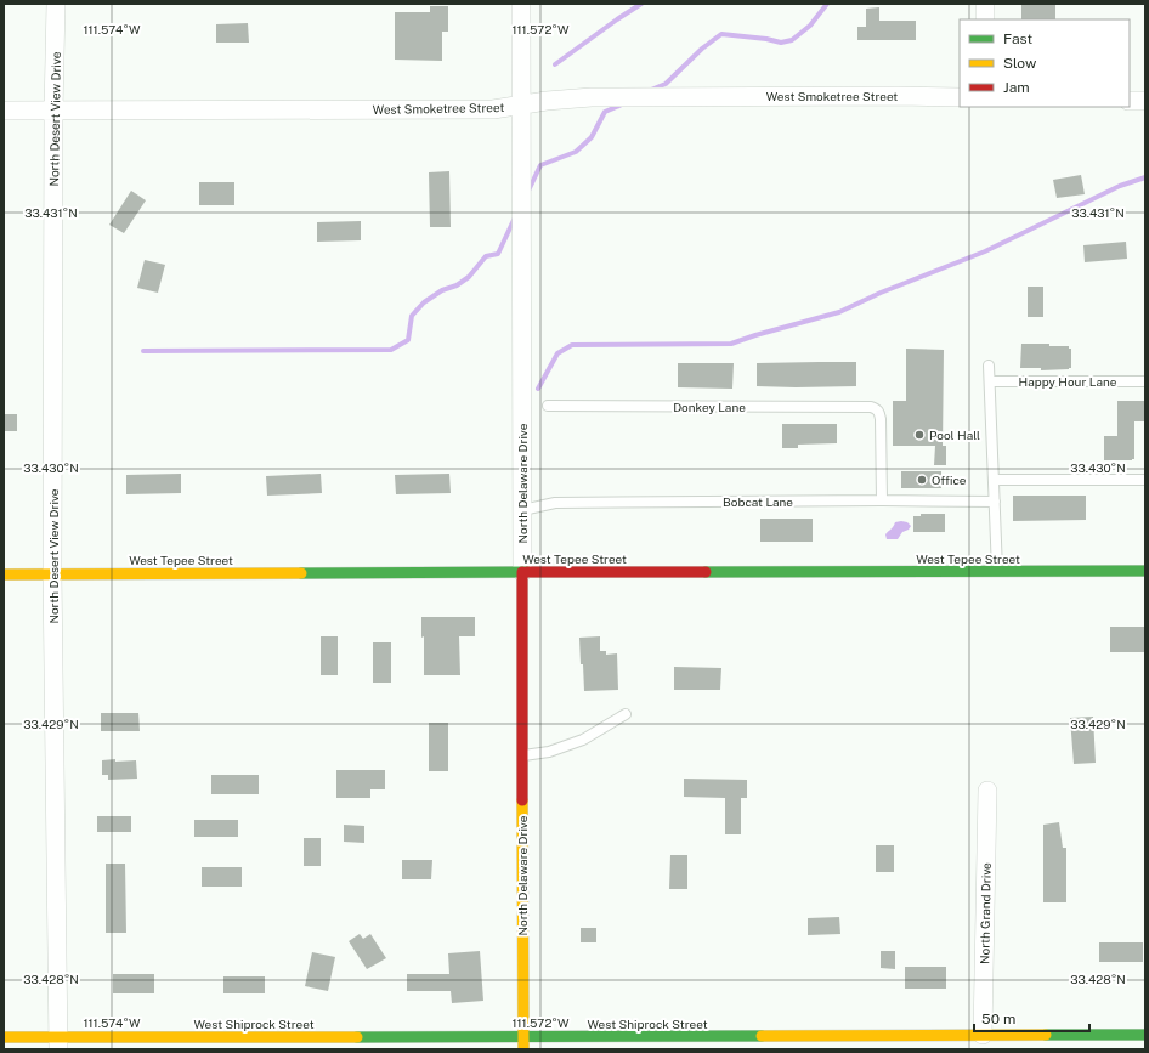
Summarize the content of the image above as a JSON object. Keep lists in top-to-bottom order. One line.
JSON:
{"streets":{"street":["West Smoketree Street","North Desert View Drive","North Delaware Drive","West Tepee Street","North Grand Drive","West Shiprock Street"],"lane":["Happy Hour Lane","Donkey Lane","Bobcat Lane"]},"crossings":[["West Smoketree Street","North Desert View Drive"],["West Smoketree Street","North Delaware Drive"],["North Desert View Drive","West Tepee Street"],["North Desert View Drive","West Shiprock Street"],["Donkey Lane","Bobcat Lane"],["North Delaware Drive","Bobcat Lane"],["North Delaware Drive","West Tepee Street"],["North Delaware Drive","West Shiprock Street"],["North Grand Drive","West Shiprock Street"]],"places":["Pool Hall","Office"],"legend":["Fast","Slow","Jam"],"scale_bar":"50 m","coordinates":["111.574°W","111.572°W","33.431°N","33.430°N","33.429°N","33.428°N"]}
